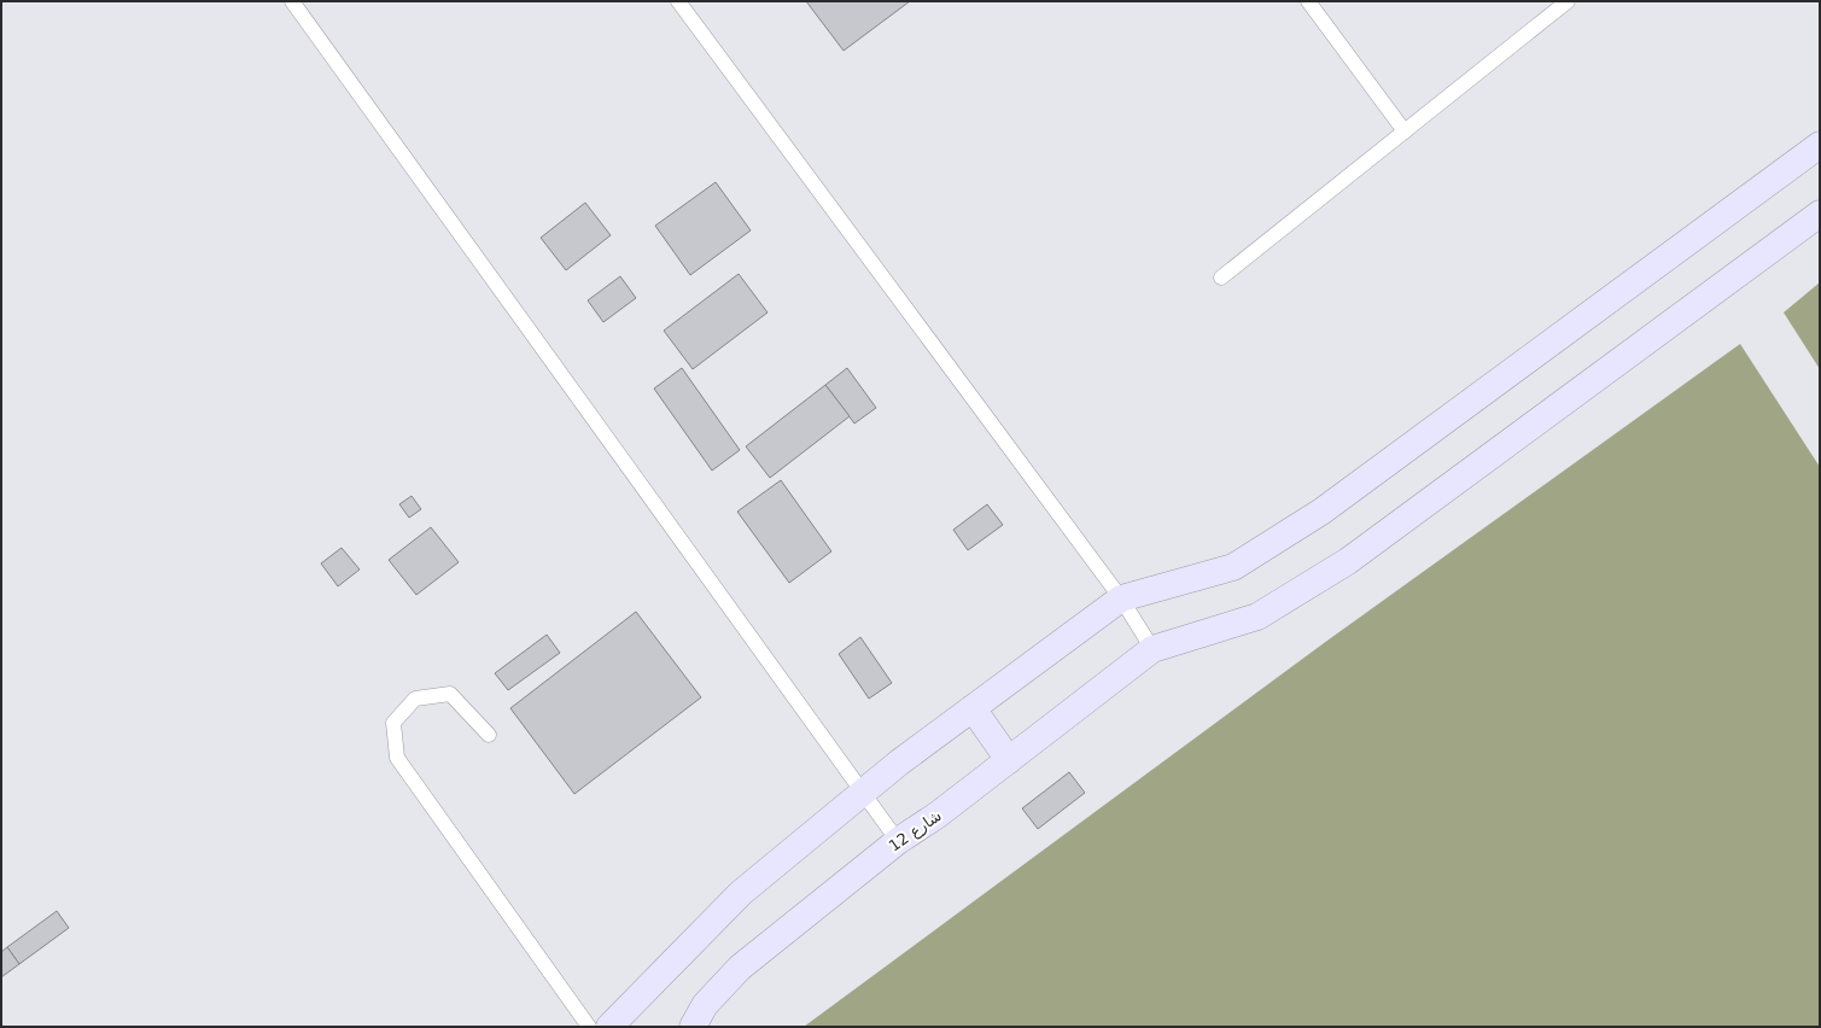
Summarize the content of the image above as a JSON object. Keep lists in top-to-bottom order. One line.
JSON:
{"streets":{"street":["شارع 12"]}}
